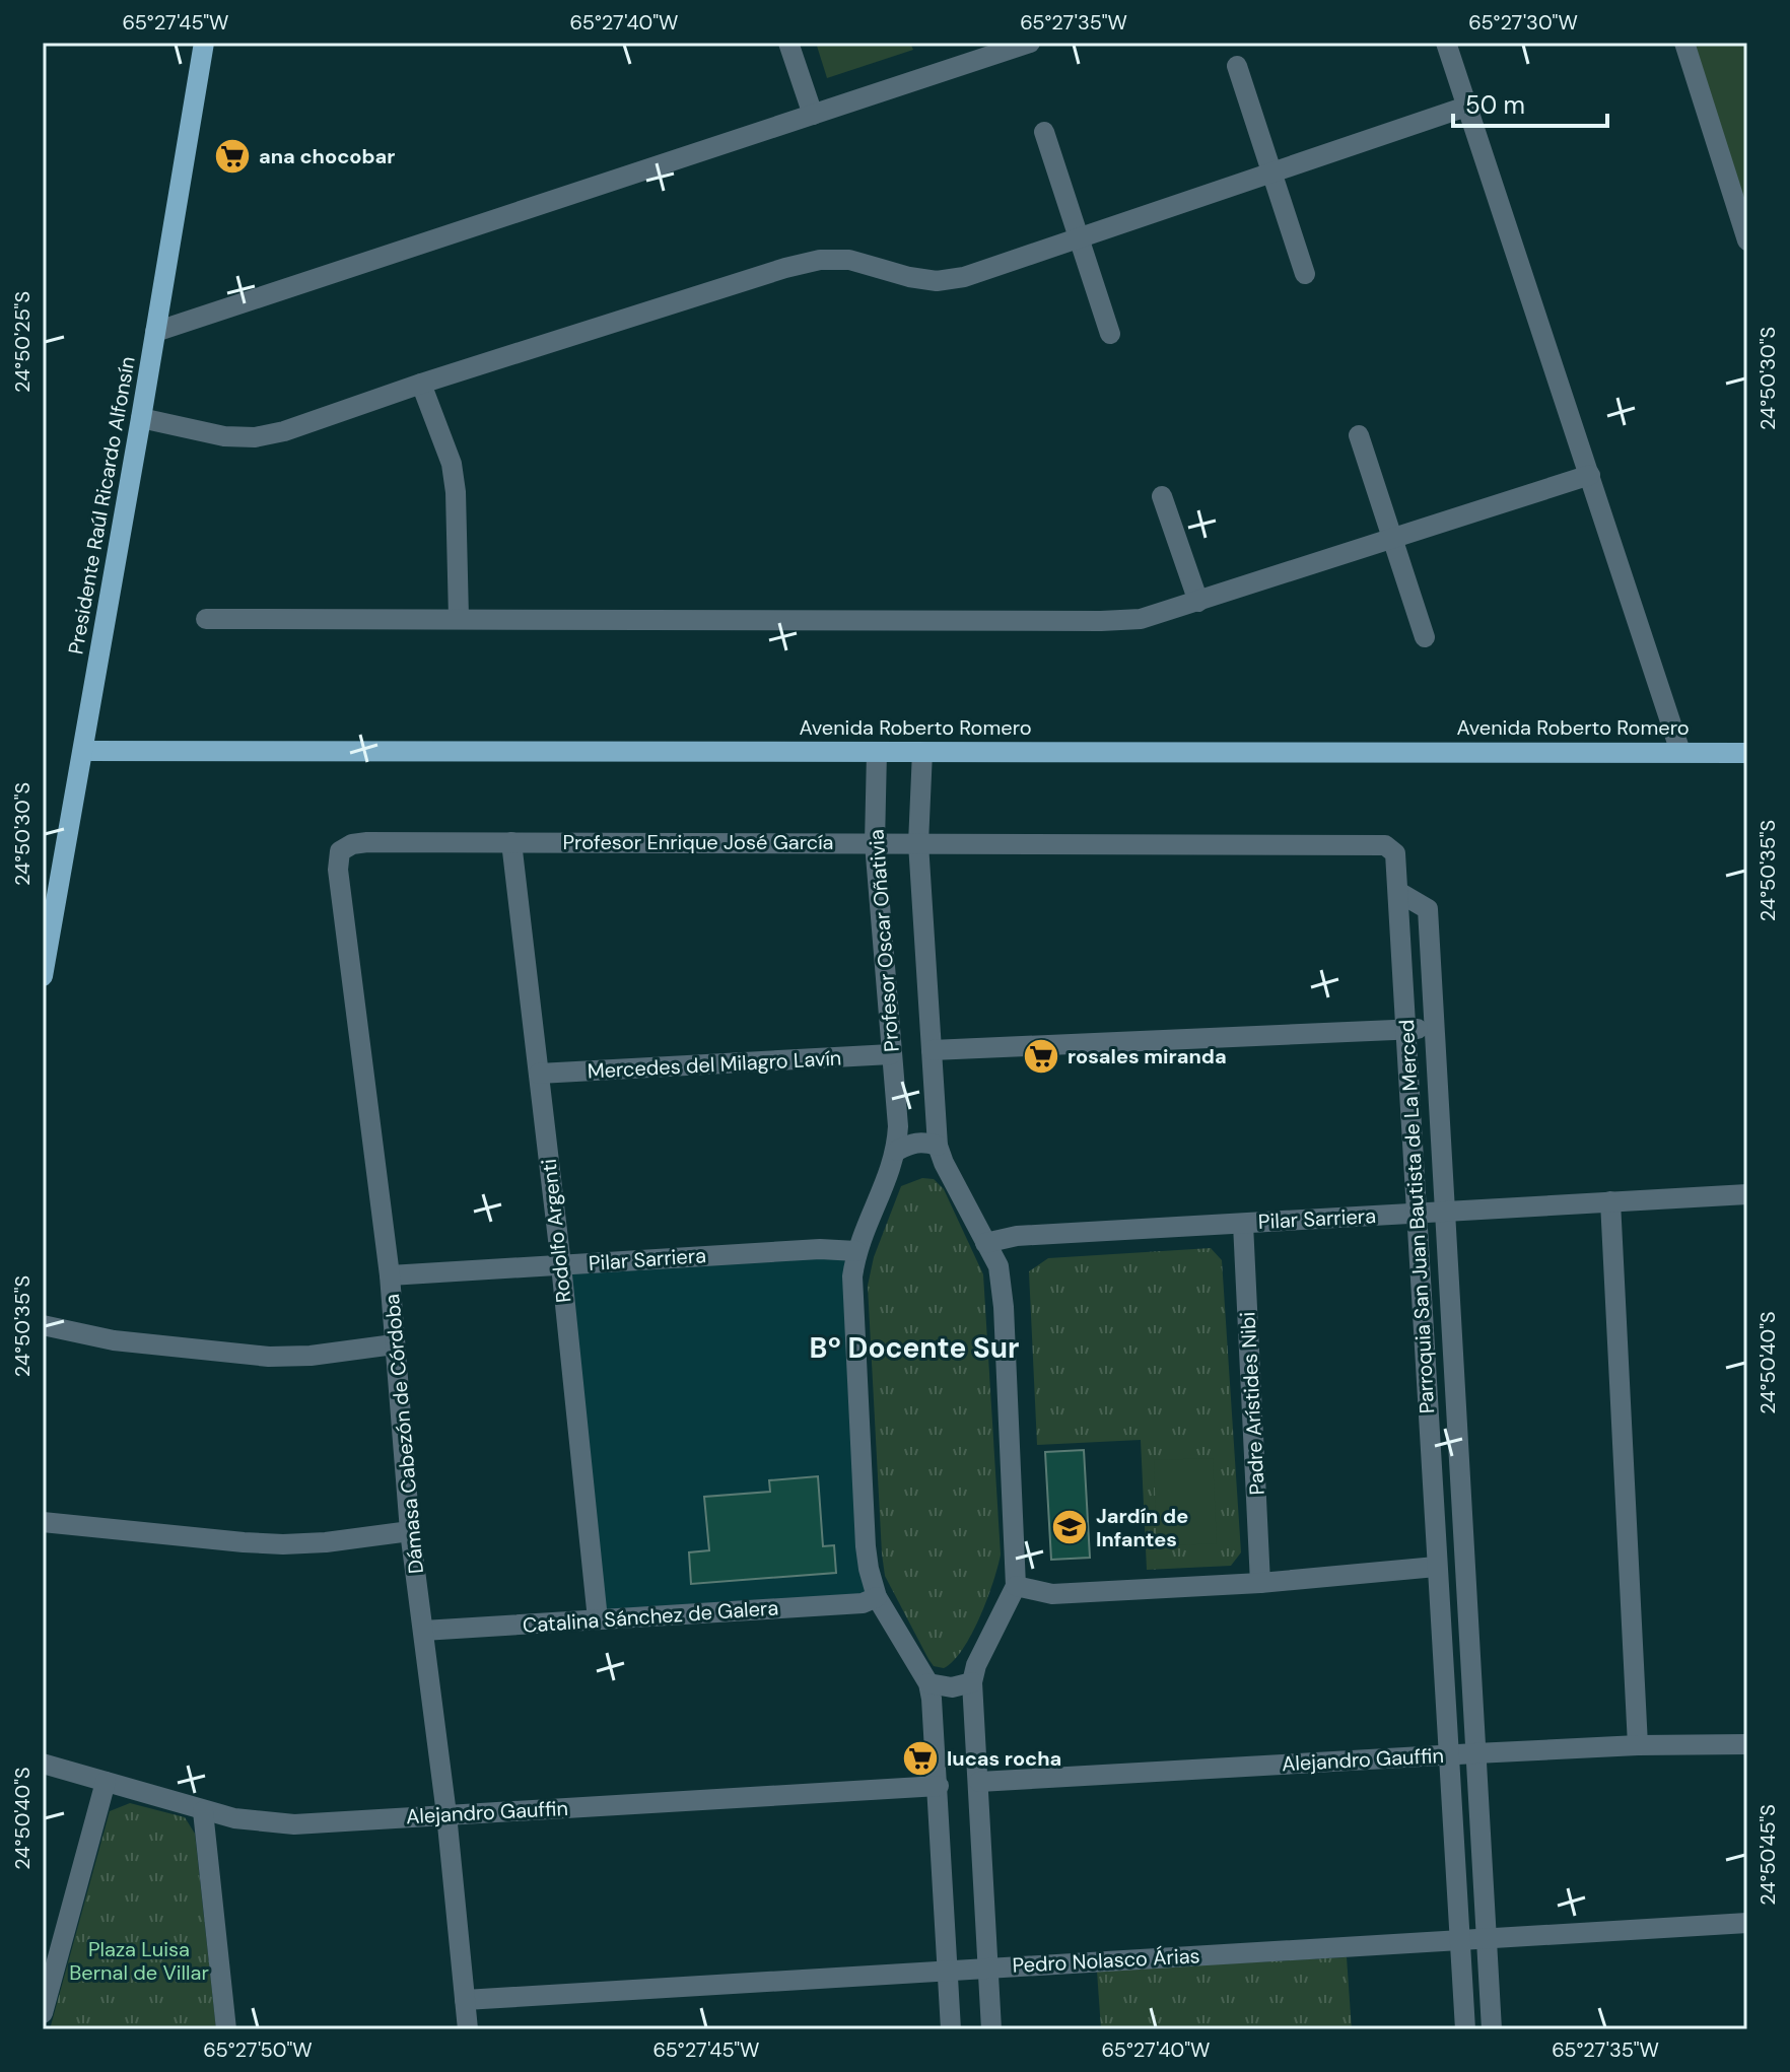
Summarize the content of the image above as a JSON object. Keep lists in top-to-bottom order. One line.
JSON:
{"streets":{"main road":["Presidente Raúl Ricardo Alfonsín","Avenida Roberto Romero"],"street":["Profesor Enrique José García","Profesor Oscar Oñativia","Mercedes del Milagro Lavín","Parroquia San Juan Bautista de La Merced","Pilar Sarriera","Rodolfo Argenti","Padre Arístides Nibi","Dámasa Cabezón de Córdoba","Catalina Sánchez de Galera","Alejandro Gauffin","Pedro Nolasco Árias"]},"crossings":[["Presidente Raúl Ricardo Alfonsín","Avenida Roberto Romero"],["Avenida Roberto Romero","Profesor Oscar Oñativia"],["Profesor Enrique José García","Profesor Oscar Oñativia"],["Profesor Enrique José García","Parroquia San Juan Bautista de La Merced"],["Profesor Enrique José García","Rodolfo Argenti"],["Profesor Enrique José García","Dámasa Cabezón de Córdoba"],["Profesor Oscar Oñativia","Mercedes del Milagro Lavín"],["Profesor Oscar Oñativia","Pilar Sarriera"],["Profesor Oscar Oñativia","Catalina Sánchez de Galera"],["Profesor Oscar Oñativia","Alejandro Gauffin"],["Profesor Oscar Oñativia","Pedro Nolasco Árias"],["Mercedes del Milagro Lavín","Rodolfo Argenti"],["Parroquia San Juan Bautista de La Merced","Pilar Sarriera"],["Parroquia San Juan Bautista de La Merced","Alejandro Gauffin"],["Parroquia San Juan Bautista de La Merced","Pedro Nolasco Árias"],["Pilar Sarriera","Rodolfo Argenti"],["Pilar Sarriera","Padre Arístides Nibi"],["Pilar Sarriera","Dámasa Cabezón de Córdoba"],["Rodolfo Argenti","Catalina Sánchez de Galera"],["Dámasa Cabezón de Córdoba","Catalina Sánchez de Galera"],["Dámasa Cabezón de Córdoba","Alejandro Gauffin"],["Dámasa Cabezón de Córdoba","Pedro Nolasco Árias"]],"districts":["Bº Docente Sur"],"parks":["Plaza Luisa Bernal de Villar"],"places":{"supermarket":["ana chocobar","rosales miranda","lucas rocha"],"school or university":["Jardín de Infantes"]},"scale_bar":"50 m","coordinates":["65°27'45\"W","65°27'40\"W","65°27'35\"W","65°27'30\"W","24°50'25\"S","24°50'30\"S","24°50'35\"S","24°50'40\"S","24°50'45\"S","65°27'50\"W"]}
